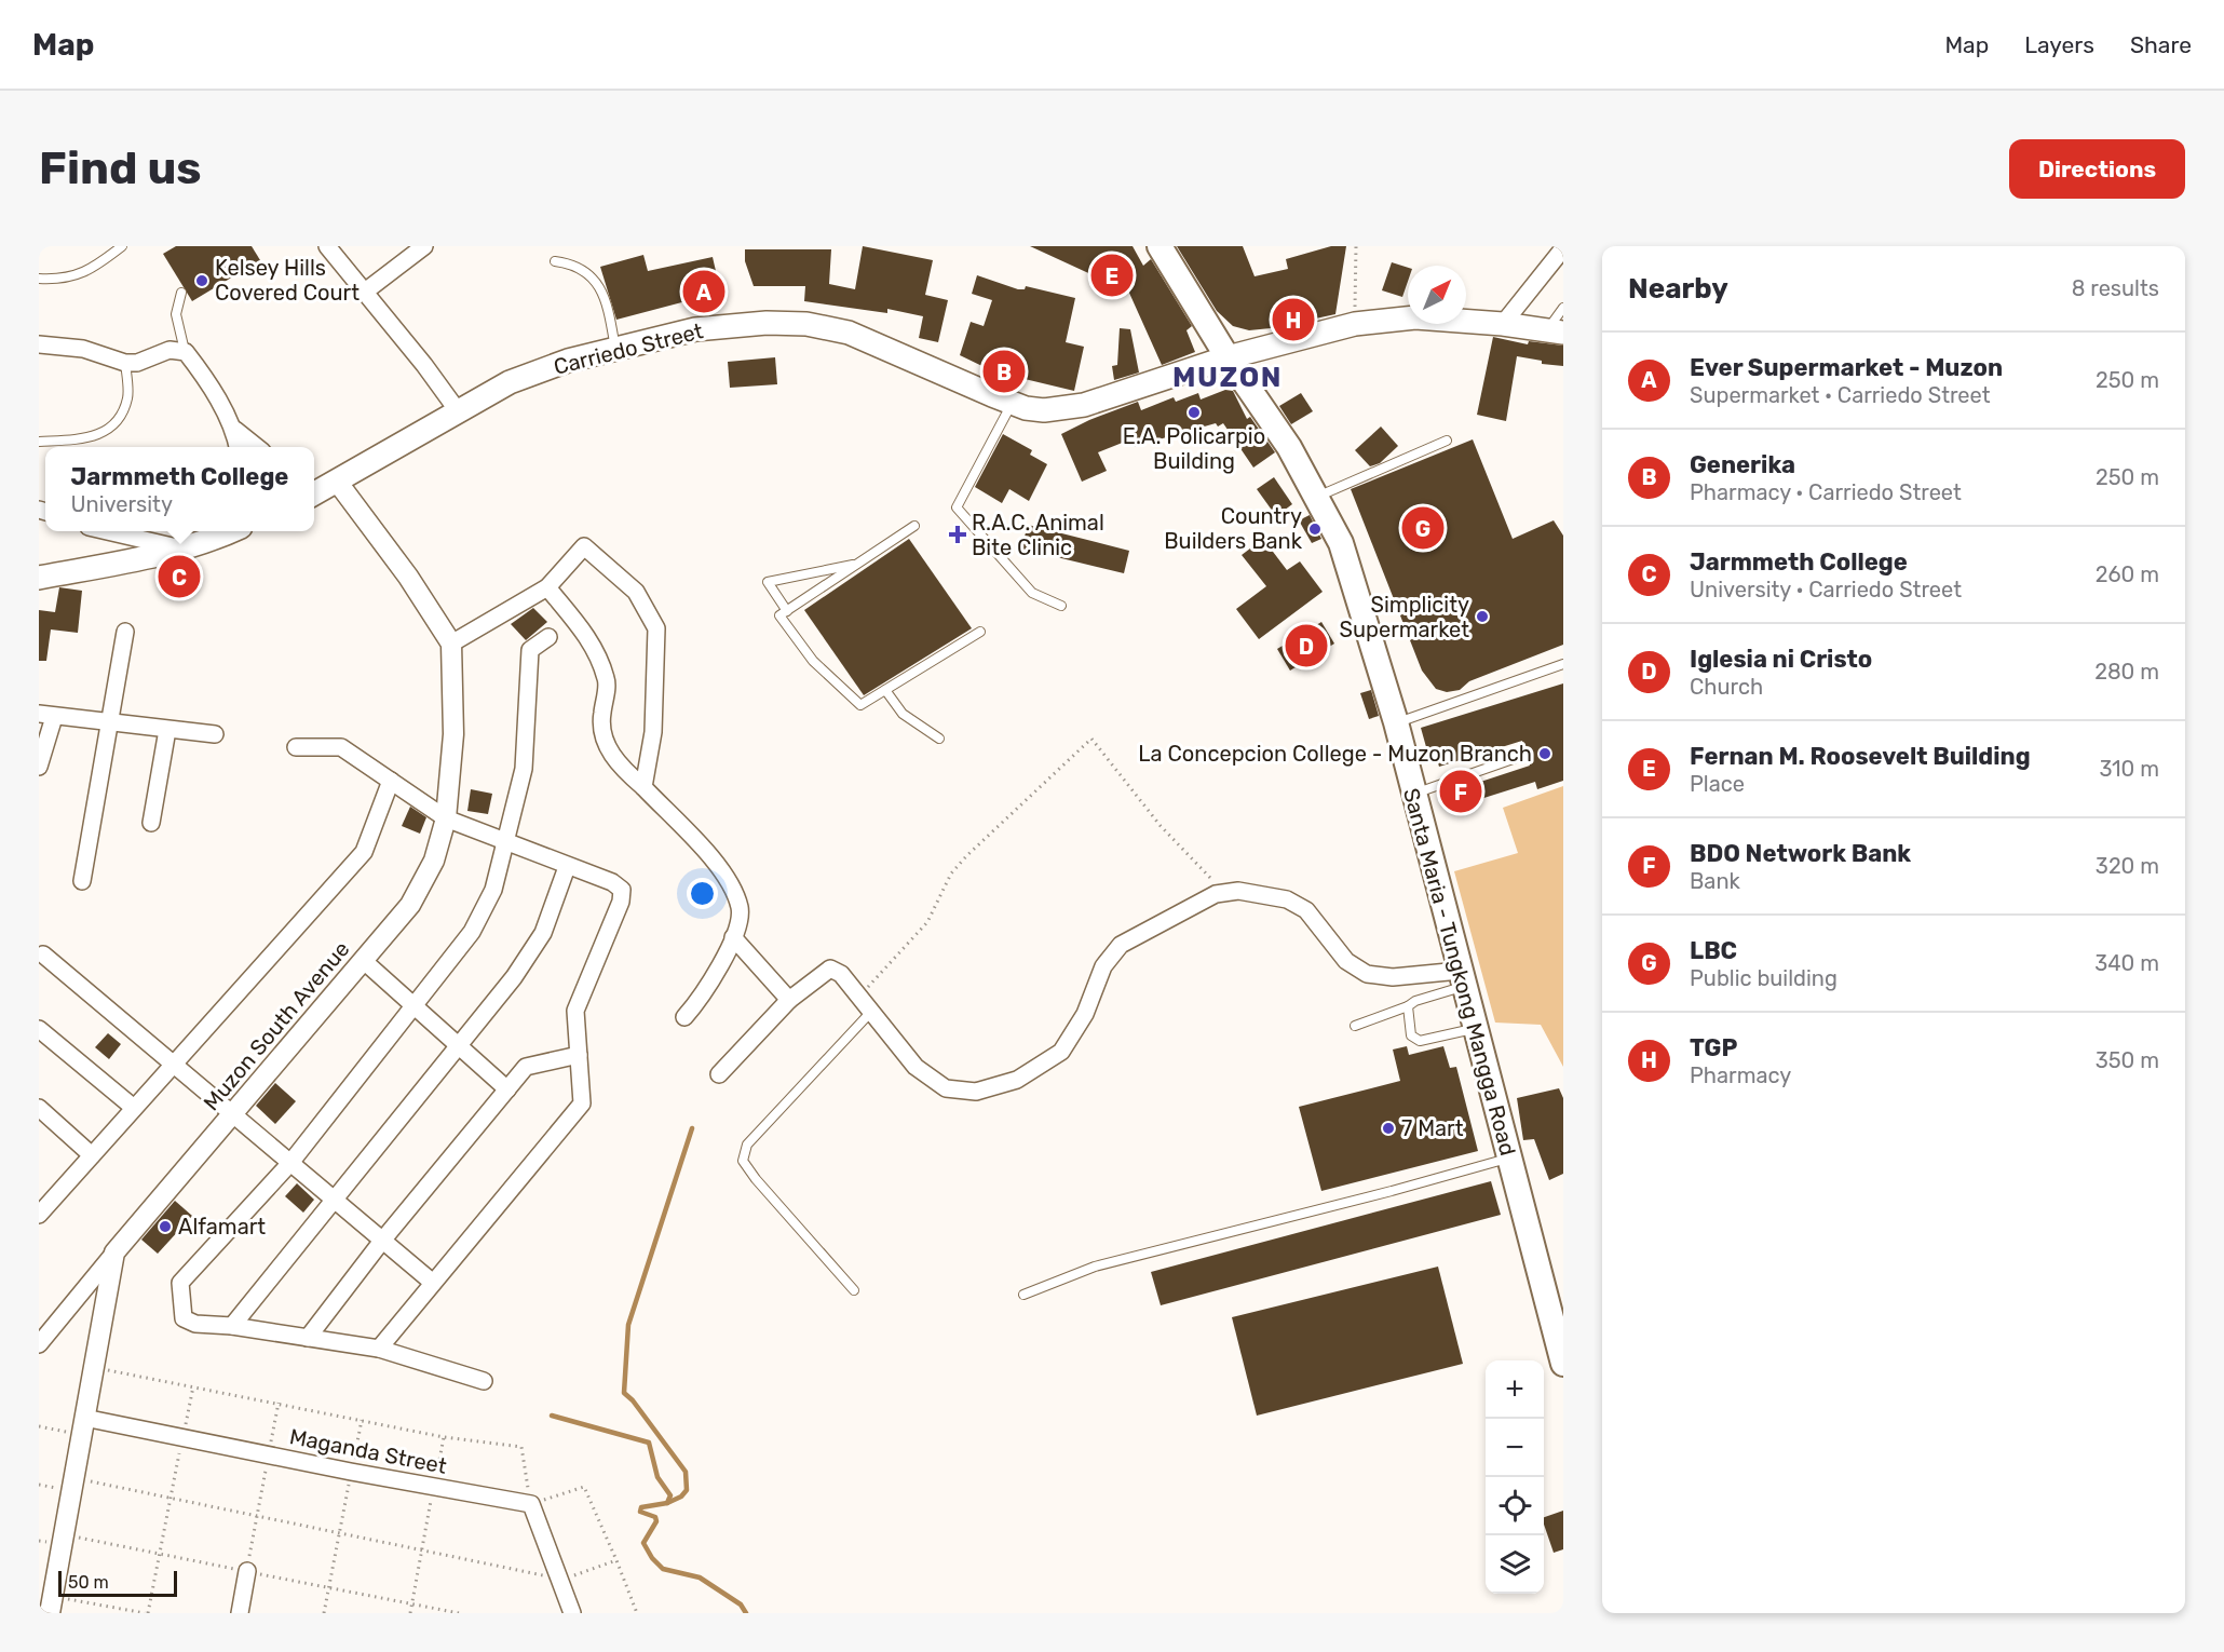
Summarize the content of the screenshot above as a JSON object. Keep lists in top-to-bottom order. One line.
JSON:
{"streets":{"main road":["Carriedo Street","Santa Maria - Tungkong Mangga Road"],"street":["Muzon South Avenue","Maganda Street"]},"crossings":[["Carriedo Street","Santa Maria - Tungkong Mangga Road"]],"districts":["MUZON"],"places":{"other":["Kelsey Hills Covered Court","E.A. Policarpio Building","Country Builders Bank","Simplicity Supermarket","La Concepcion College - Muzon Branch","7 Mart","Alfamart"],"health":["R.A.C. Animal Bite Clinic"]},"scale_bar":"50 m","north":"top right","page":{"header":"Map","nav":["Map","Layers","Share"],"buttons":"Directions","title":"Find us","heading":["Nearby","8 results"],"pins":["E","A","H","B","G","C","D","F"],"list":[{"mark":"A","name":"Ever Supermarket - Muzon","note":"Supermarket · Carriedo Street","value":"250 m"},{"mark":"B","name":"Generika","note":"Pharmacy · Carriedo Street","value":"250 m"},{"mark":"C","name":"Jarmmeth College","note":"University · Carriedo Street","value":"260 m"},{"mark":"D","name":"Iglesia ni Cristo","note":"Church","value":"280 m"},{"mark":"E","name":"Fernan M. Roosevelt Building","note":"Place","value":"310 m"},{"mark":"F","name":"BDO Network Bank","note":"Bank","value":"320 m"},{"mark":"G","name":"LBC","note":"Public building","value":"340 m"},{"mark":"H","name":"TGP","note":"Pharmacy","value":"350 m"}],"popup":["Jarmmeth College","University"],"map_buttons":["+","−"],"scale":"50 m"}}
